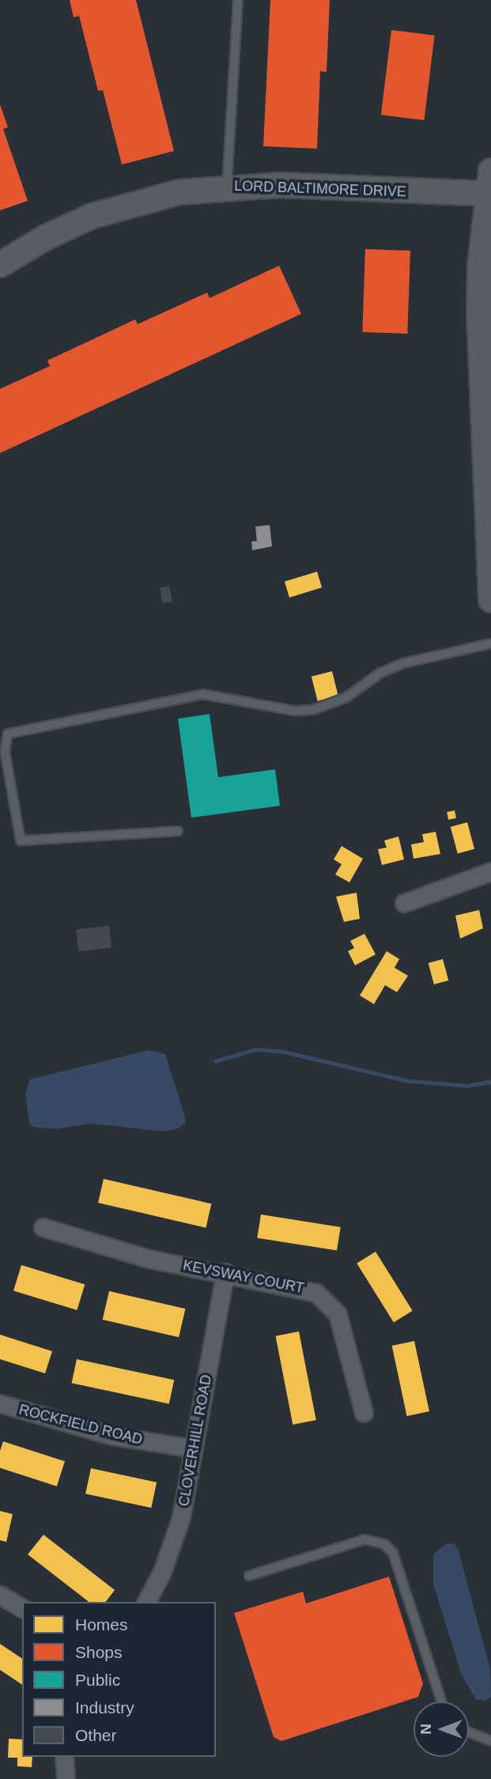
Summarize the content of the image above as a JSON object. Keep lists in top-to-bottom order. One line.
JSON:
{"streets":{"main road":["LORD BALTIMORE DRIVE"],"street":["KEVSWAY COURT","ROCKFIELD ROAD","CLOVERHILL ROAD"]},"crossings":[["KEVSWAY COURT","CLOVERHILL ROAD"],["ROCKFIELD ROAD","CLOVERHILL ROAD"]],"legend":["Homes","Shops","Public","Industry","Other"],"north":"left"}
